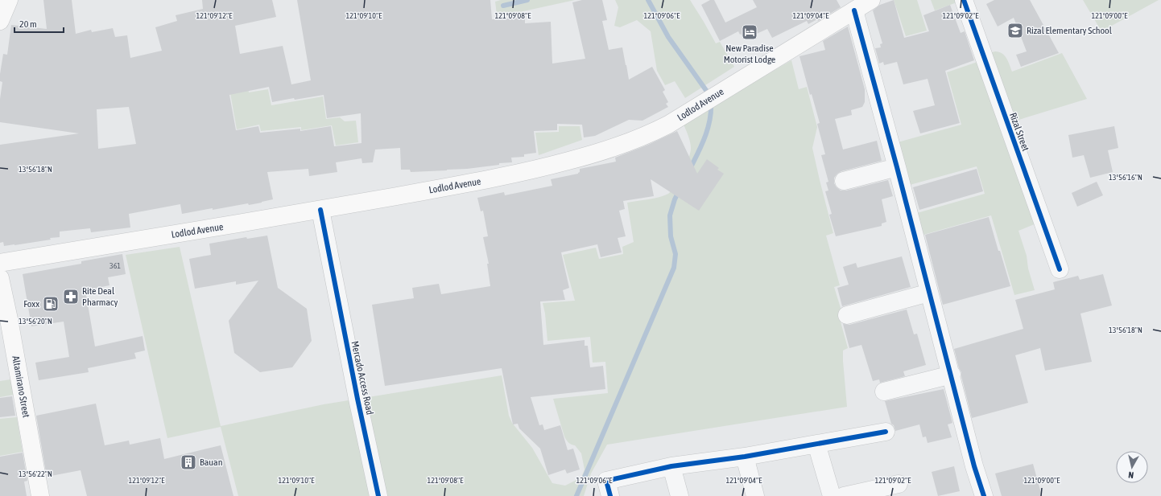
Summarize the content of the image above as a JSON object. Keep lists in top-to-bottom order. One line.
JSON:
{"streets":{"main road":["Lodlod Avenue","Altamirano Street"],"street":["Rizal Street","Mercado Access Road"]},"crossings":[["Lodlod Avenue","Mercado Access Road"]],"places":{"school or university":["Rizal Elementary School"],"hotel":["New Paradise Motorist Lodge"],"pharmacy":["Rite Deal Pharmacy"],"fuel station":["Foxx"],"building":["Bauan"]},"house_numbers":["361"],"scale_bar":"20 m","north":"bottom","coordinates":["121°09'12\"E","121°09'10\"E","121°09'08\"E","121°09'06\"E","121°09'04\"E","121°09'02\"E","121°09'00\"E","13°56'18\"N","13°56'16\"N","13°56'20\"N","13°56'22\"N"]}
